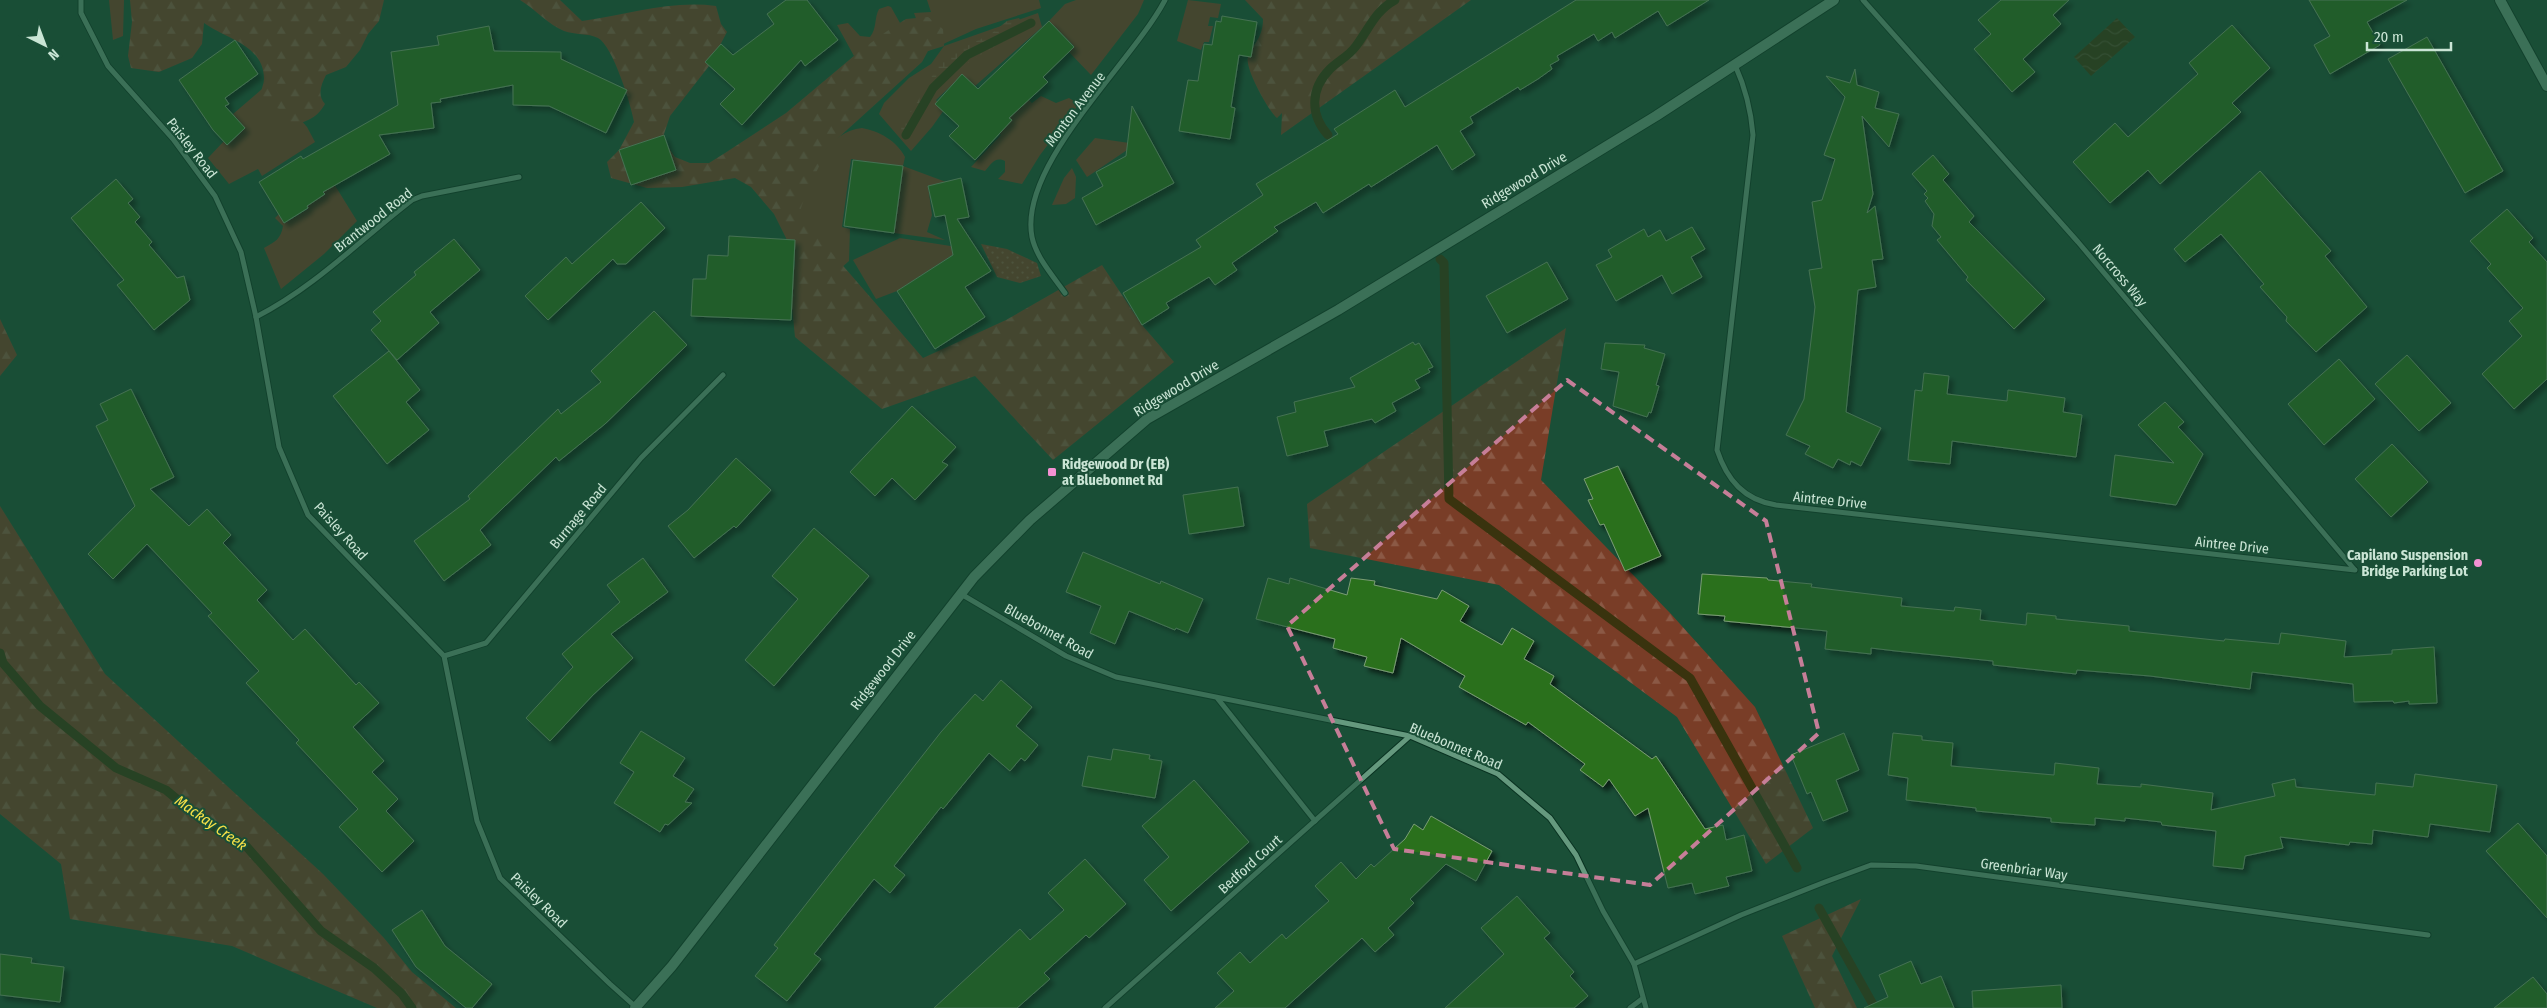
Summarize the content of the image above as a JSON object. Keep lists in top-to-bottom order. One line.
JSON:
{"streets":{"main road":["Ridgewood Drive"],"street":["Monton Avenue","Paisley Road","Brantwood Road","Norcross Way","Aintree Drive","Burnage Road","Bluebonnet Road","Bedford Court","Greenbriar Way"]},"crossings":[["Paisley Road","Ridgewood Drive"],["Paisley Road","Brantwood Road"],["Paisley Road","Burnage Road"],["Ridgewood Drive","Aintree Drive"],["Ridgewood Drive","Bluebonnet Road"],["Norcross Way","Aintree Drive"],["Bluebonnet Road","Bedford Court"],["Bluebonnet Road","Greenbriar Way"]],"water":["Mackay Creek"],"places":{"transit":["Ridgewood Dr (EB) at Bluebonnet Rd"],"other":["Capilano Suspension Bridge Parking Lot"]},"scale_bar":"20 m","north":"bottom right"}
